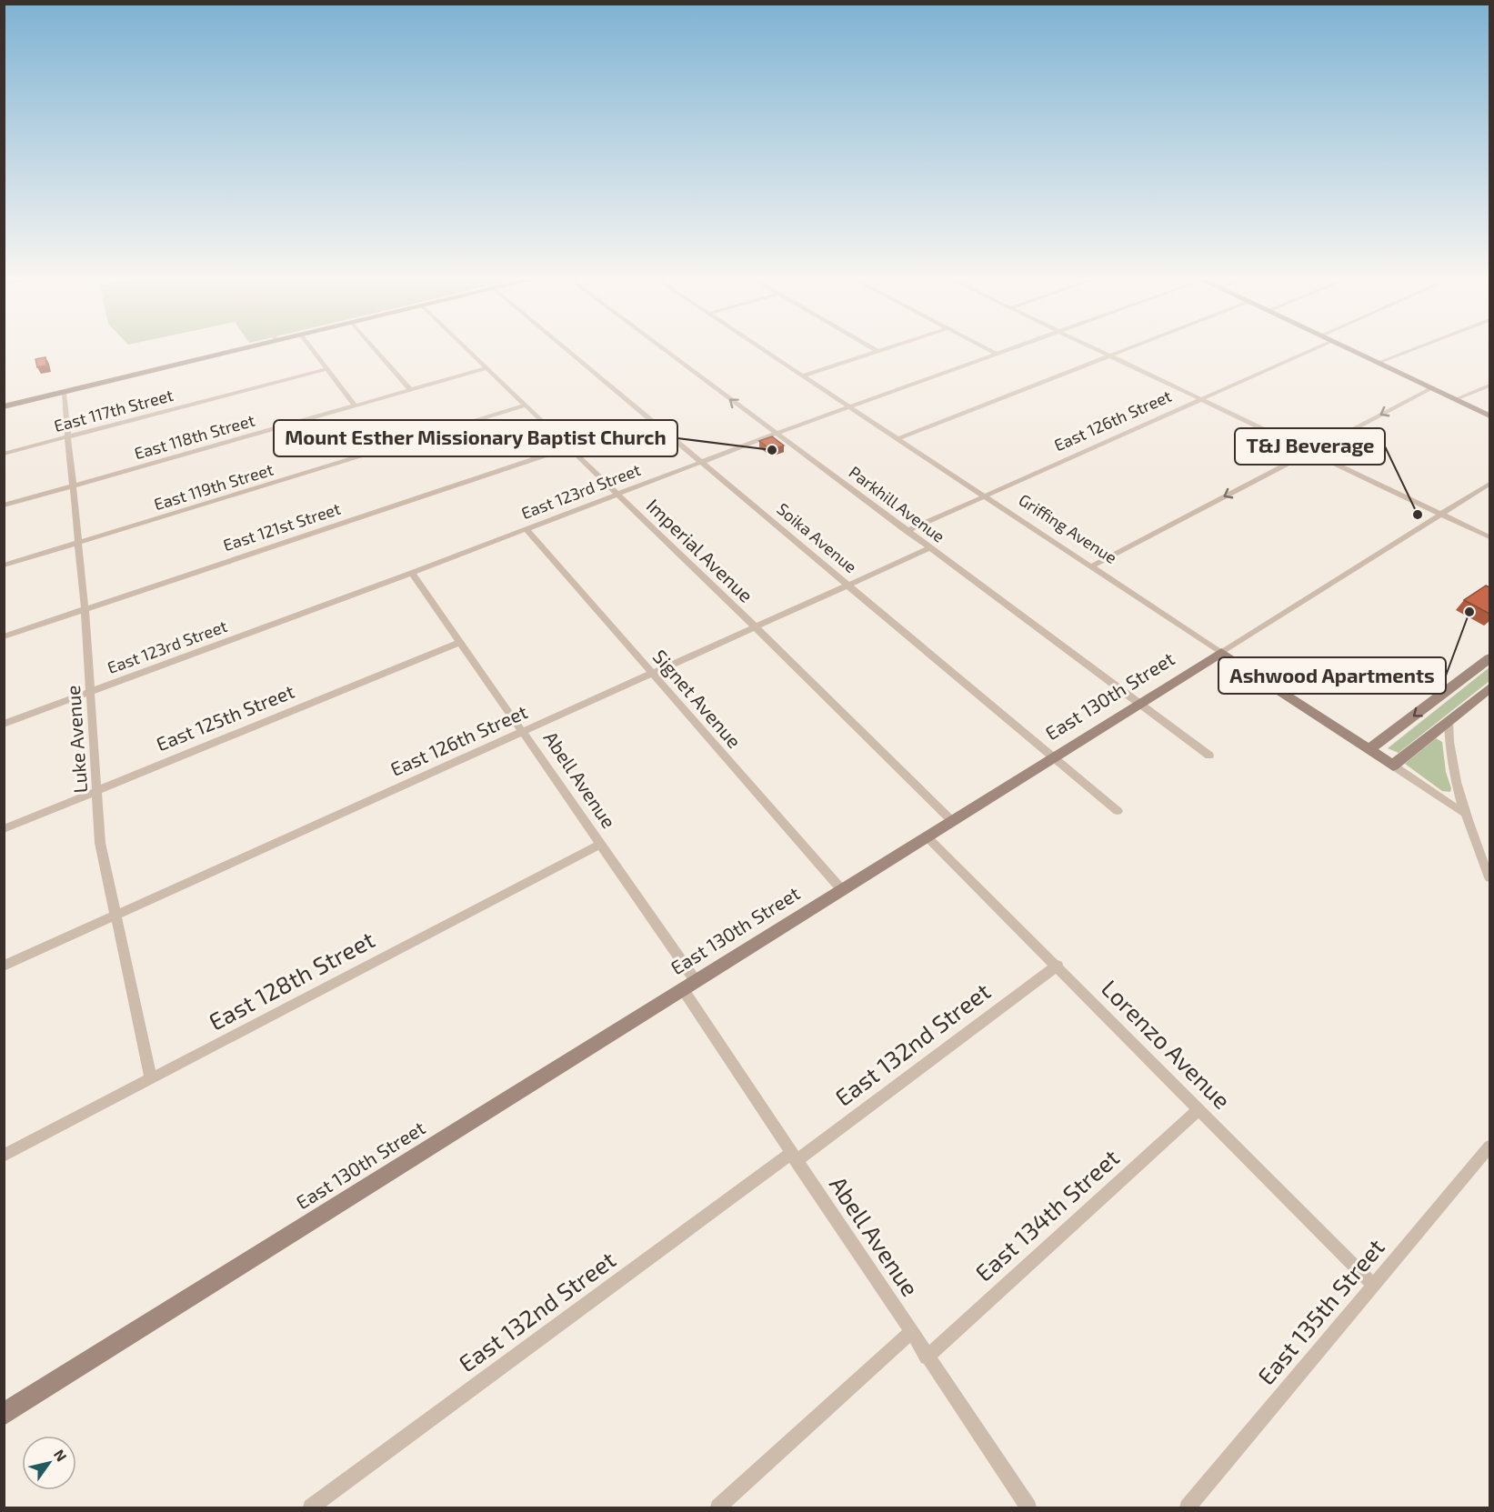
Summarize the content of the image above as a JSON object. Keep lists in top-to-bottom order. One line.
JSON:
{"streets":{"street":["East 117th Street","East 126th Street","East 118th Street","East 119th Street","East 123rd Street","Parkhill Avenue","East 121st Street","Griffing Avenue","Soika Avenue","Imperial Avenue","East 130th Street","Signet Avenue","East 125th Street","Luke Avenue","Abell Avenue","East 128th Street","East 132nd Street","Lorenzo Avenue","East 134th Street","East 135th Street"]},"crossings":[["East 117th Street","Luke Avenue"],["East 126th Street","Parkhill Avenue"],["East 126th Street","Griffing Avenue"],["East 126th Street","Soika Avenue"],["East 126th Street","Imperial Avenue"],["East 126th Street","Signet Avenue"],["East 126th Street","Luke Avenue"],["East 126th Street","Abell Avenue"],["East 118th Street","Imperial Avenue"],["East 118th Street","Luke Avenue"],["East 119th Street","Imperial Avenue"],["East 119th Street","Luke Avenue"],["East 123rd Street","Parkhill Avenue"],["East 123rd Street","Griffing Avenue"],["East 123rd Street","Soika Avenue"],["East 123rd Street","Imperial Avenue"],["East 123rd Street","Signet Avenue"],["East 123rd Street","Luke Avenue"],["East 123rd Street","Abell Avenue"],["Parkhill Avenue","East 130th Street"],["East 121st Street","Imperial Avenue"],["East 121st Street","Luke Avenue"],["Griffing Avenue","East 130th Street"],["Soika Avenue","East 130th Street"],["Imperial Avenue","East 130th Street"],["East 130th Street","Signet Avenue"],["East 130th Street","Abell Avenue"],["East 130th Street","Lorenzo Avenue"],["East 125th Street","Luke Avenue"],["East 125th Street","Abell Avenue"],["Luke Avenue","East 128th Street"],["Abell Avenue","East 128th Street"],["Abell Avenue","East 132nd Street"],["Abell Avenue","East 134th Street"],["East 132nd Street","Lorenzo Avenue"],["Lorenzo Avenue","East 134th Street"],["Lorenzo Avenue","East 135th Street"]],"places":["Mount Esther Missionary Baptist Church","T&J Beverage","Ashwood Apartments"],"north":"top right"}
